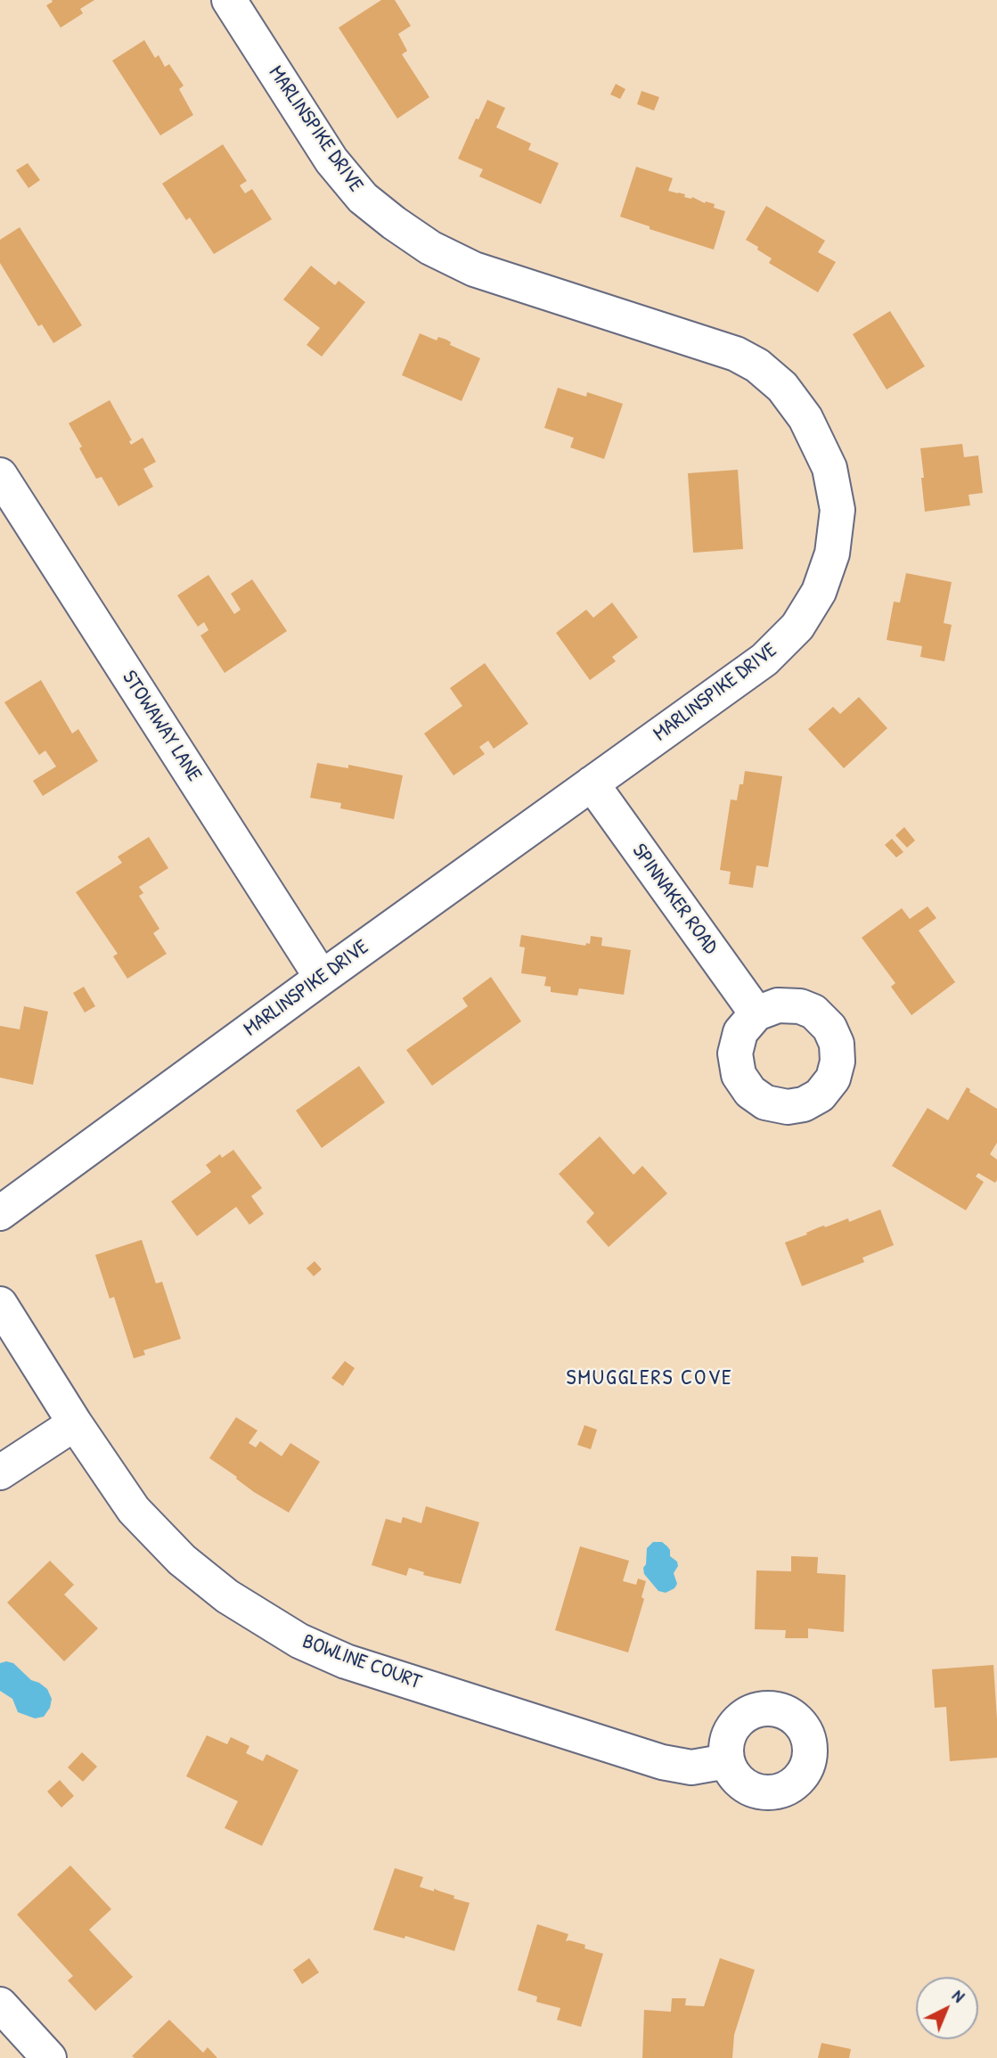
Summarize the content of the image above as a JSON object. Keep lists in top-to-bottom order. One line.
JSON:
{"streets":{"street":["MARLINSPIKE DRIVE","STOWAWAY LANE","SPINNAKER ROAD","BOWLINE COURT"]},"crossings":[["MARLINSPIKE DRIVE","STOWAWAY LANE"],["MARLINSPIKE DRIVE","SPINNAKER ROAD"]],"districts":["SMUGGLERS COVE"],"north":"top right"}
